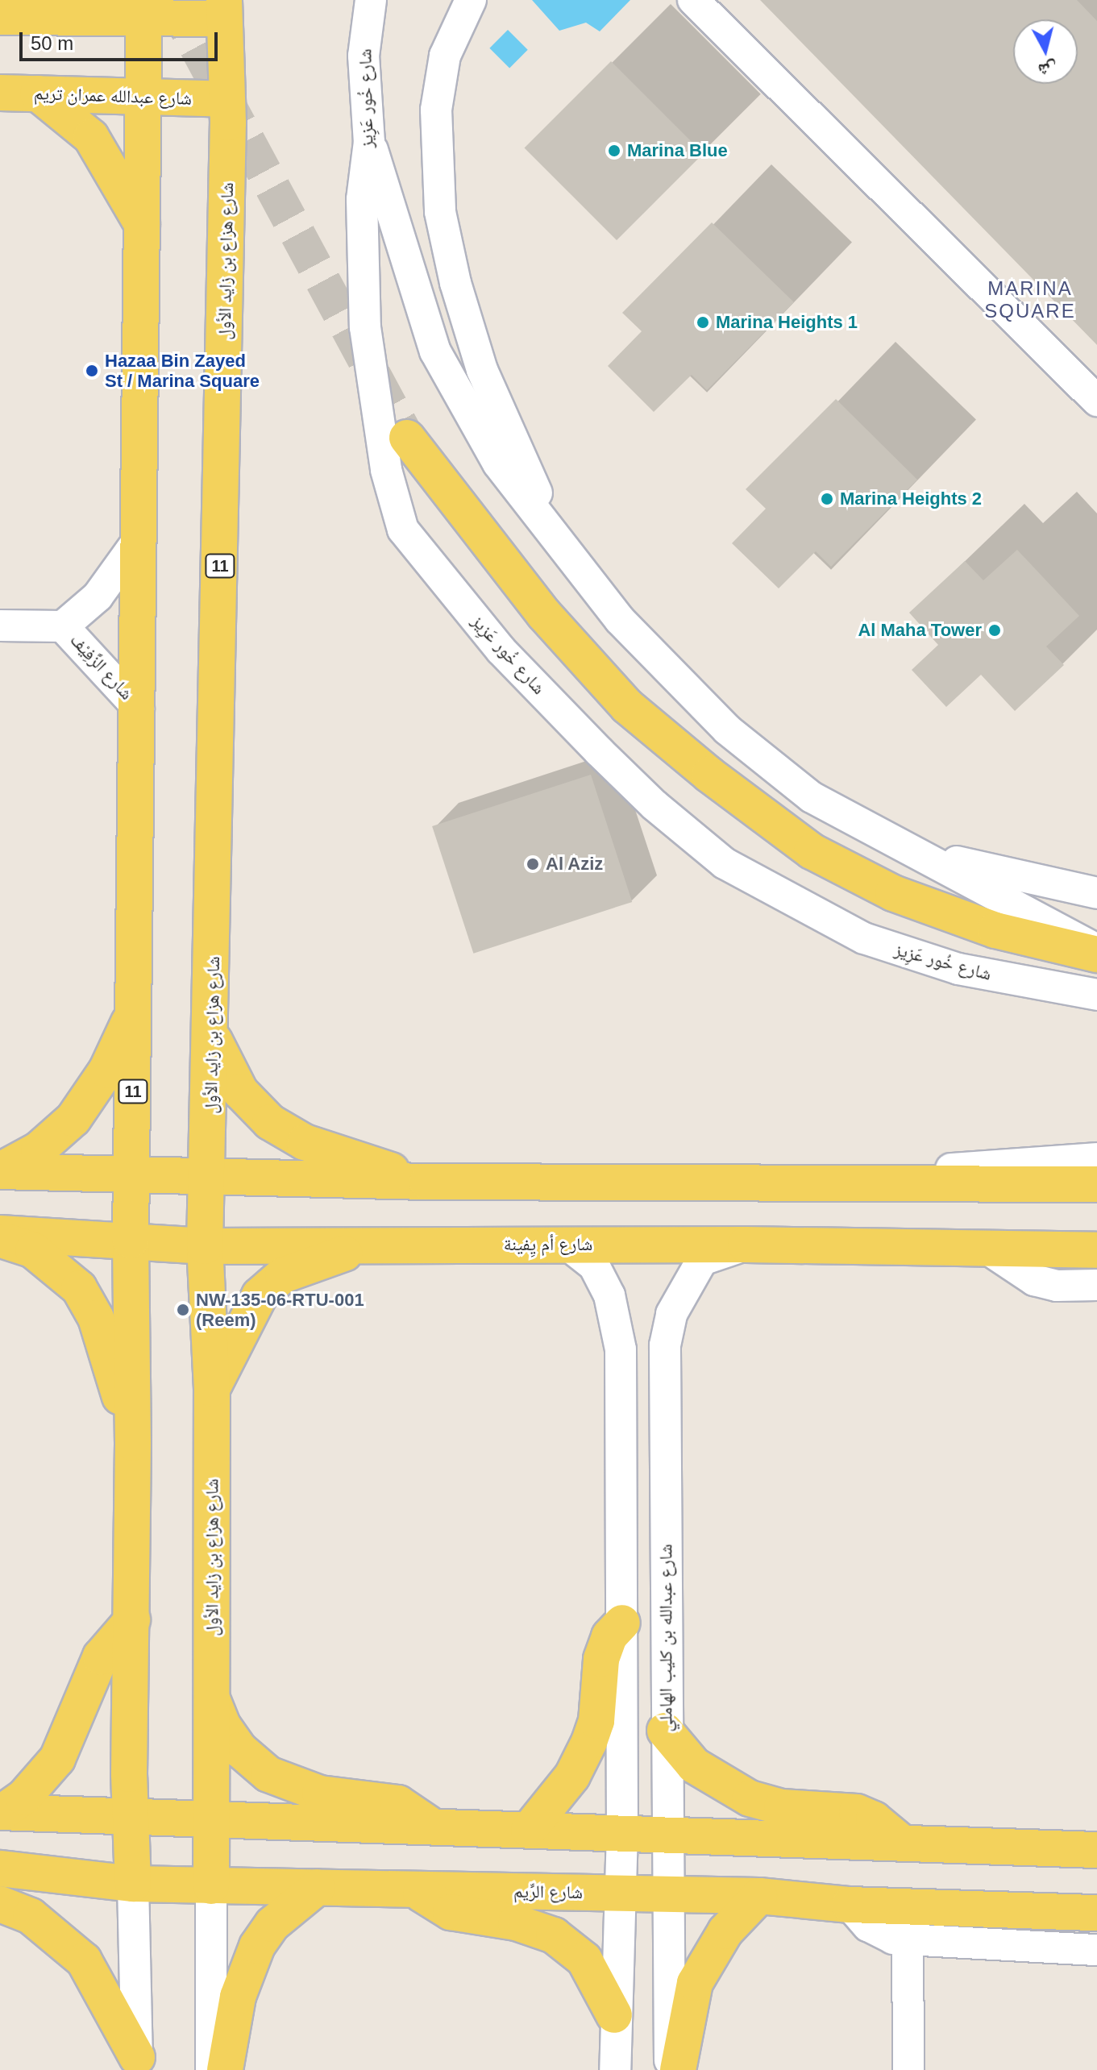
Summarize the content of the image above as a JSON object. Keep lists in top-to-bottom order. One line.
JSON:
{"streets":{"main road":["شارع عبدالله عمران تريم","شارع هزاع بن زايد الأول","11","شارع أم يِفينة","شارع الرِّيم"],"street":["شارع خُور عَزِيز","شارع الزَّفِيْف","شارع عبدالله بن كليب الهاملي"]},"crossings":[["شارع عبدالله عمران تريم","شارع هزاع بن زايد الأول"],["شارع عبدالله عمران تريم","11"],["شارع هزاع بن زايد الأول","شارع أم يِفينة"],["شارع هزاع بن زايد الأول","شارع الرِّيم"],["11","شارع الزَّفِيْف"],["11","شارع أم يِفينة"],["11","شارع الرِّيم"],["شارع أم يِفينة","شارع عبدالله بن كليب الهاملي"],["شارع عبدالله بن كليب الهاملي","شارع الرِّيم"]],"districts":["MARINA SQUARE"],"places":["Marina Blue","Marina Heights 1","Hazaa Bin Zayed St / Marina Square","Marina Heights 2","Al Maha Tower","Al Aziz","NW-135-06-RTU-001 (Reem)"],"scale_bar":"50 m","north":"bottom"}
